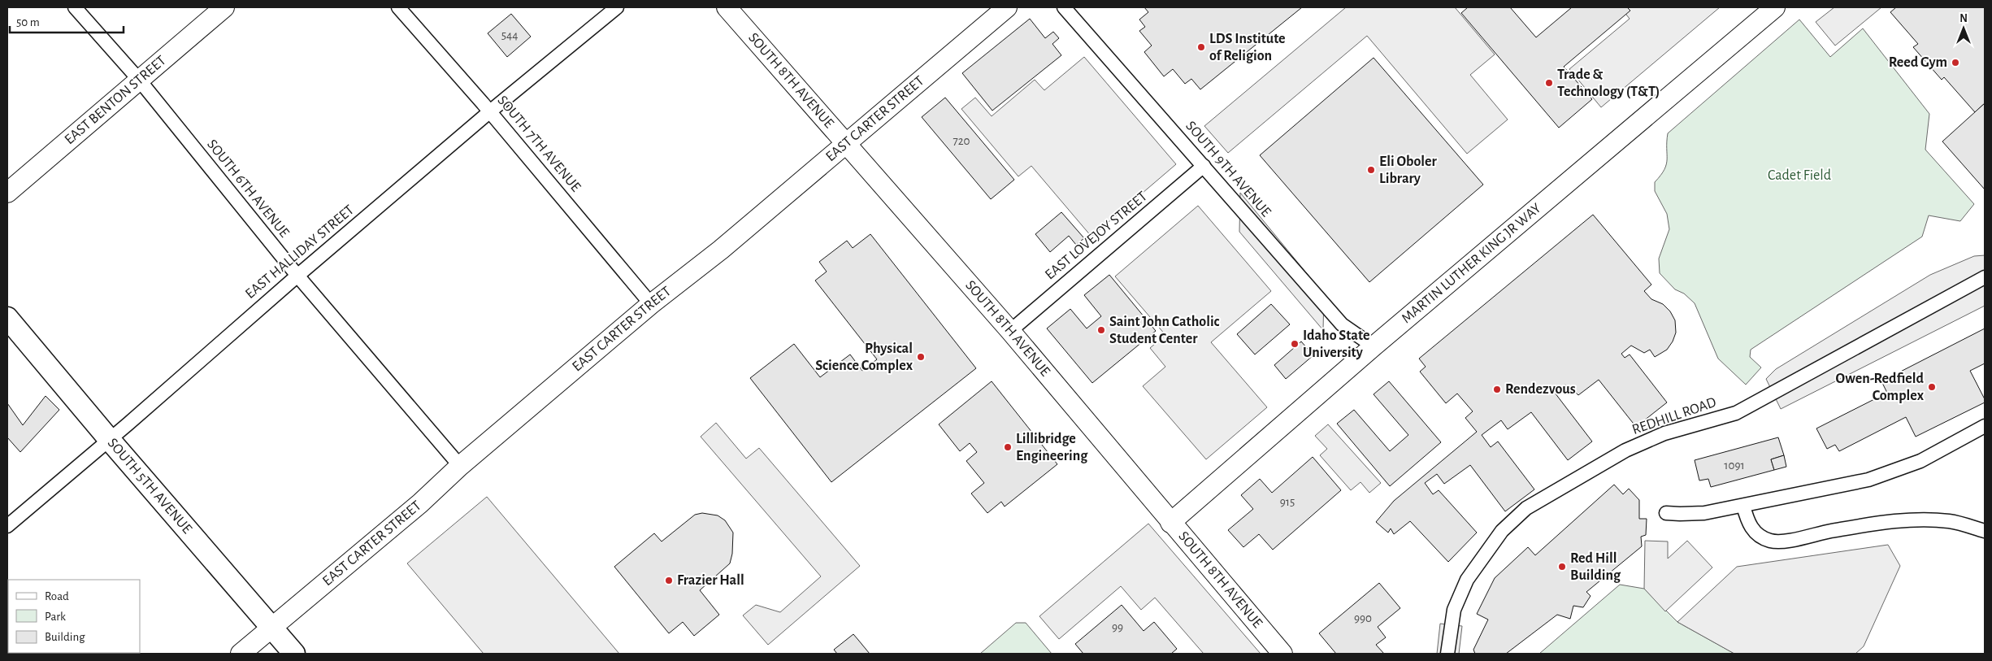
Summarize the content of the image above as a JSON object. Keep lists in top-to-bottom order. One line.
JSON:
{"streets":{"main road":["SOUTH 5TH AVENUE"],"street":["SOUTH 8TH AVENUE","EAST BENTON STREET","EAST CARTER STREET","SOUTH 7TH AVENUE","SOUTH 9TH AVENUE","SOUTH 6TH AVENUE","EAST LOVEJOY STREET","EAST HALLIDAY STREET","MARTIN LUTHER KING JR WAY","REDHILL ROAD"]},"crossings":[["SOUTH 8TH AVENUE","EAST CARTER STREET"],["SOUTH 8TH AVENUE","EAST LOVEJOY STREET"],["SOUTH 8TH AVENUE","MARTIN LUTHER KING JR WAY"],["EAST BENTON STREET","SOUTH 6TH AVENUE"],["EAST CARTER STREET","SOUTH 7TH AVENUE"],["EAST CARTER STREET","SOUTH 6TH AVENUE"],["EAST CARTER STREET","SOUTH 5TH AVENUE"],["SOUTH 7TH AVENUE","EAST HALLIDAY STREET"],["SOUTH 9TH AVENUE","EAST LOVEJOY STREET"],["SOUTH 9TH AVENUE","MARTIN LUTHER KING JR WAY"],["SOUTH 6TH AVENUE","EAST HALLIDAY STREET"],["EAST HALLIDAY STREET","SOUTH 5TH AVENUE"]],"parks":["Cadet Field"],"places":["LDS Institute of Religion","Reed Gym","Trade & Technology (T&T)","Eli Oboler Library","Saint John Catholic Student Center","Idaho State University","Physical Science Complex","Owen-Redfield Complex","Rendezvous","Lillibridge Engineering","Red Hill Building","Frazier Hall"],"house_numbers":["544","720","1091","915","990","99"],"legend":["Road","Park","Building"],"scale_bar":"50 m","north":"top"}
